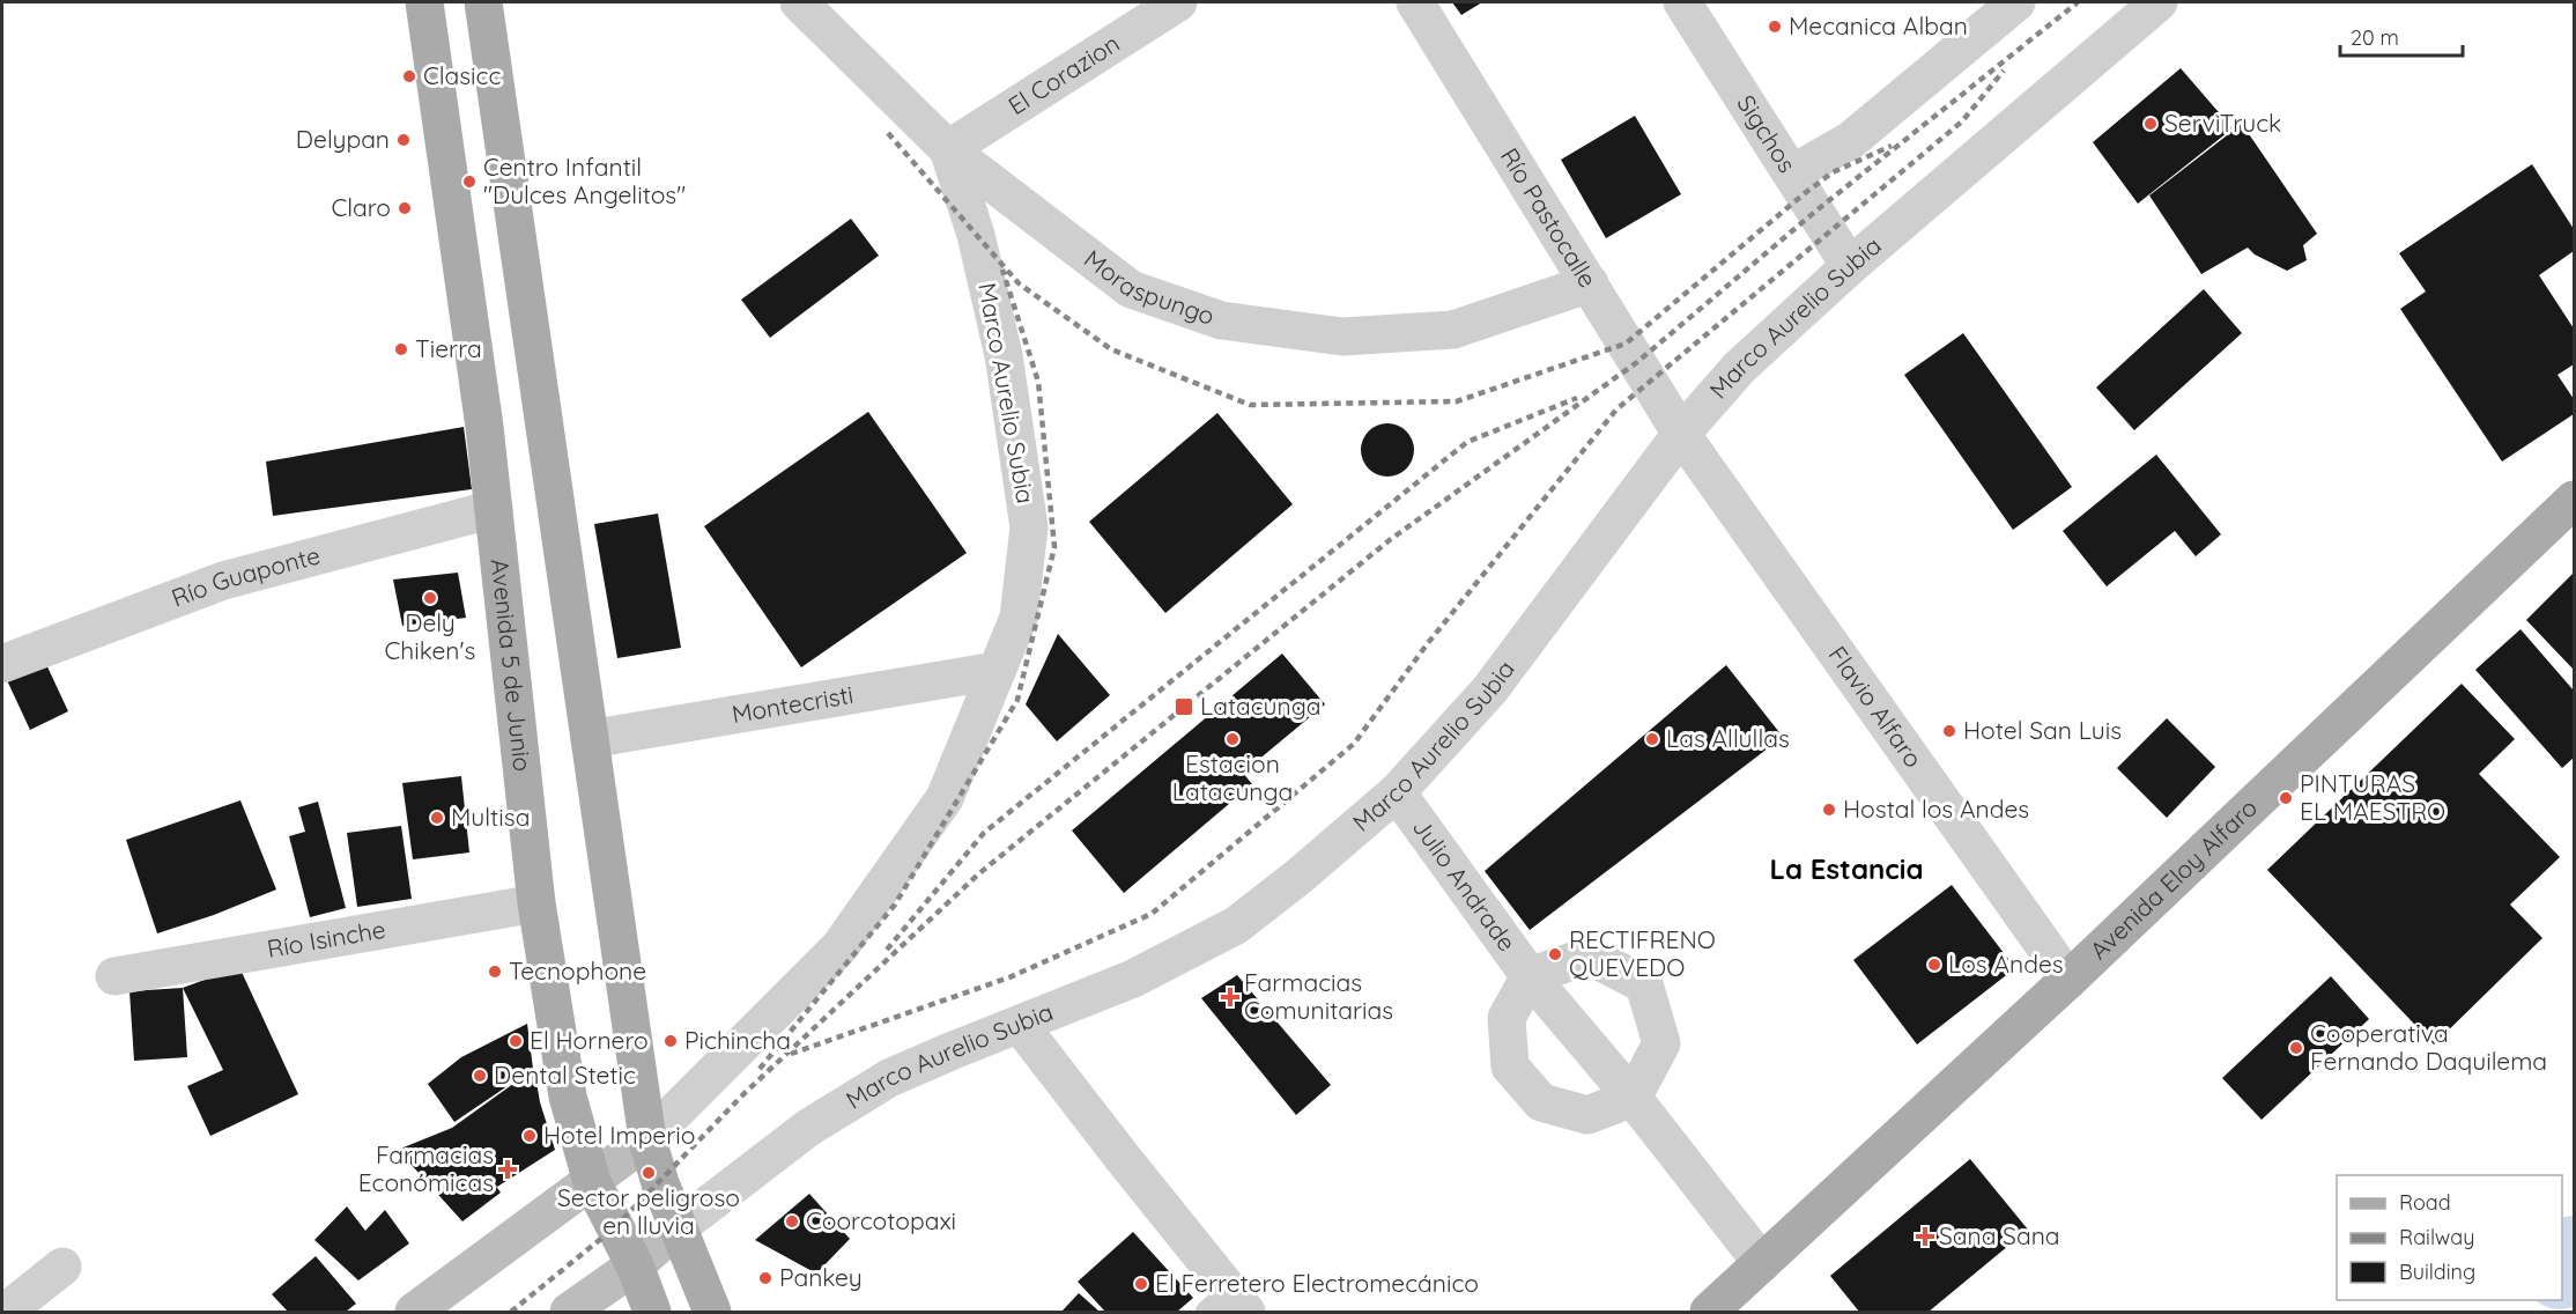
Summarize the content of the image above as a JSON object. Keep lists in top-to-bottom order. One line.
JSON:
{"streets":{"main road":["Marco Aurelio Subia","Avenida 5 de Junio","Avenida Eloy Alfaro"],"street":["El Corazion","Sigchos","Río Pastocalle","Moraspungo","Río Guaponte","Montecristi","Flavio Alfaro","Julio Andrade","Río Isinche"]},"crossings":[["El Corazion","Moraspungo"],["El Corazion","Marco Aurelio Subia"],["Sigchos","Marco Aurelio Subia"],["Río Pastocalle","Moraspungo"],["Río Pastocalle","Marco Aurelio Subia"],["Río Pastocalle","Flavio Alfaro"],["Moraspungo","Marco Aurelio Subia"],["Marco Aurelio Subia","Avenida 5 de Junio"],["Marco Aurelio Subia","Montecristi"],["Marco Aurelio Subia","Flavio Alfaro"],["Marco Aurelio Subia","Julio Andrade"],["Río Guaponte","Avenida 5 de Junio"],["Avenida 5 de Junio","Río Isinche"],["Flavio Alfaro","Avenida Eloy Alfaro"],["Avenida Eloy Alfaro","Julio Andrade"]],"districts":["La Estancia"],"places":{"other":["Mecanica Alban","Clasicc","ServiTruck","Delypan","Centro Infantil \"Dulces Angelitos\"","Claro","Tierra","Dely Chiken's","Hotel San Luis","Estacion Latacunga","Las Allullas","PINTURAS EL MAESTRO","Hostal los Andes","Multisa","RECTIFRENO QUEVEDO","Los Andes","Tecnophone","El Hornero","Pichincha","Cooperativa Fernando Daquilema","Dental Stetic","Hotel Imperio","Sector peligroso en lluvia","Coorcotopaxi","Pankey","El Ferretero Electromecánico"],"transit":["Latacunga"],"health":["Farmacias Comunitarias","Farmacias Económicas","Sana Sana"]},"legend":["Road","Railway","Building"],"scale_bar":"20 m"}
